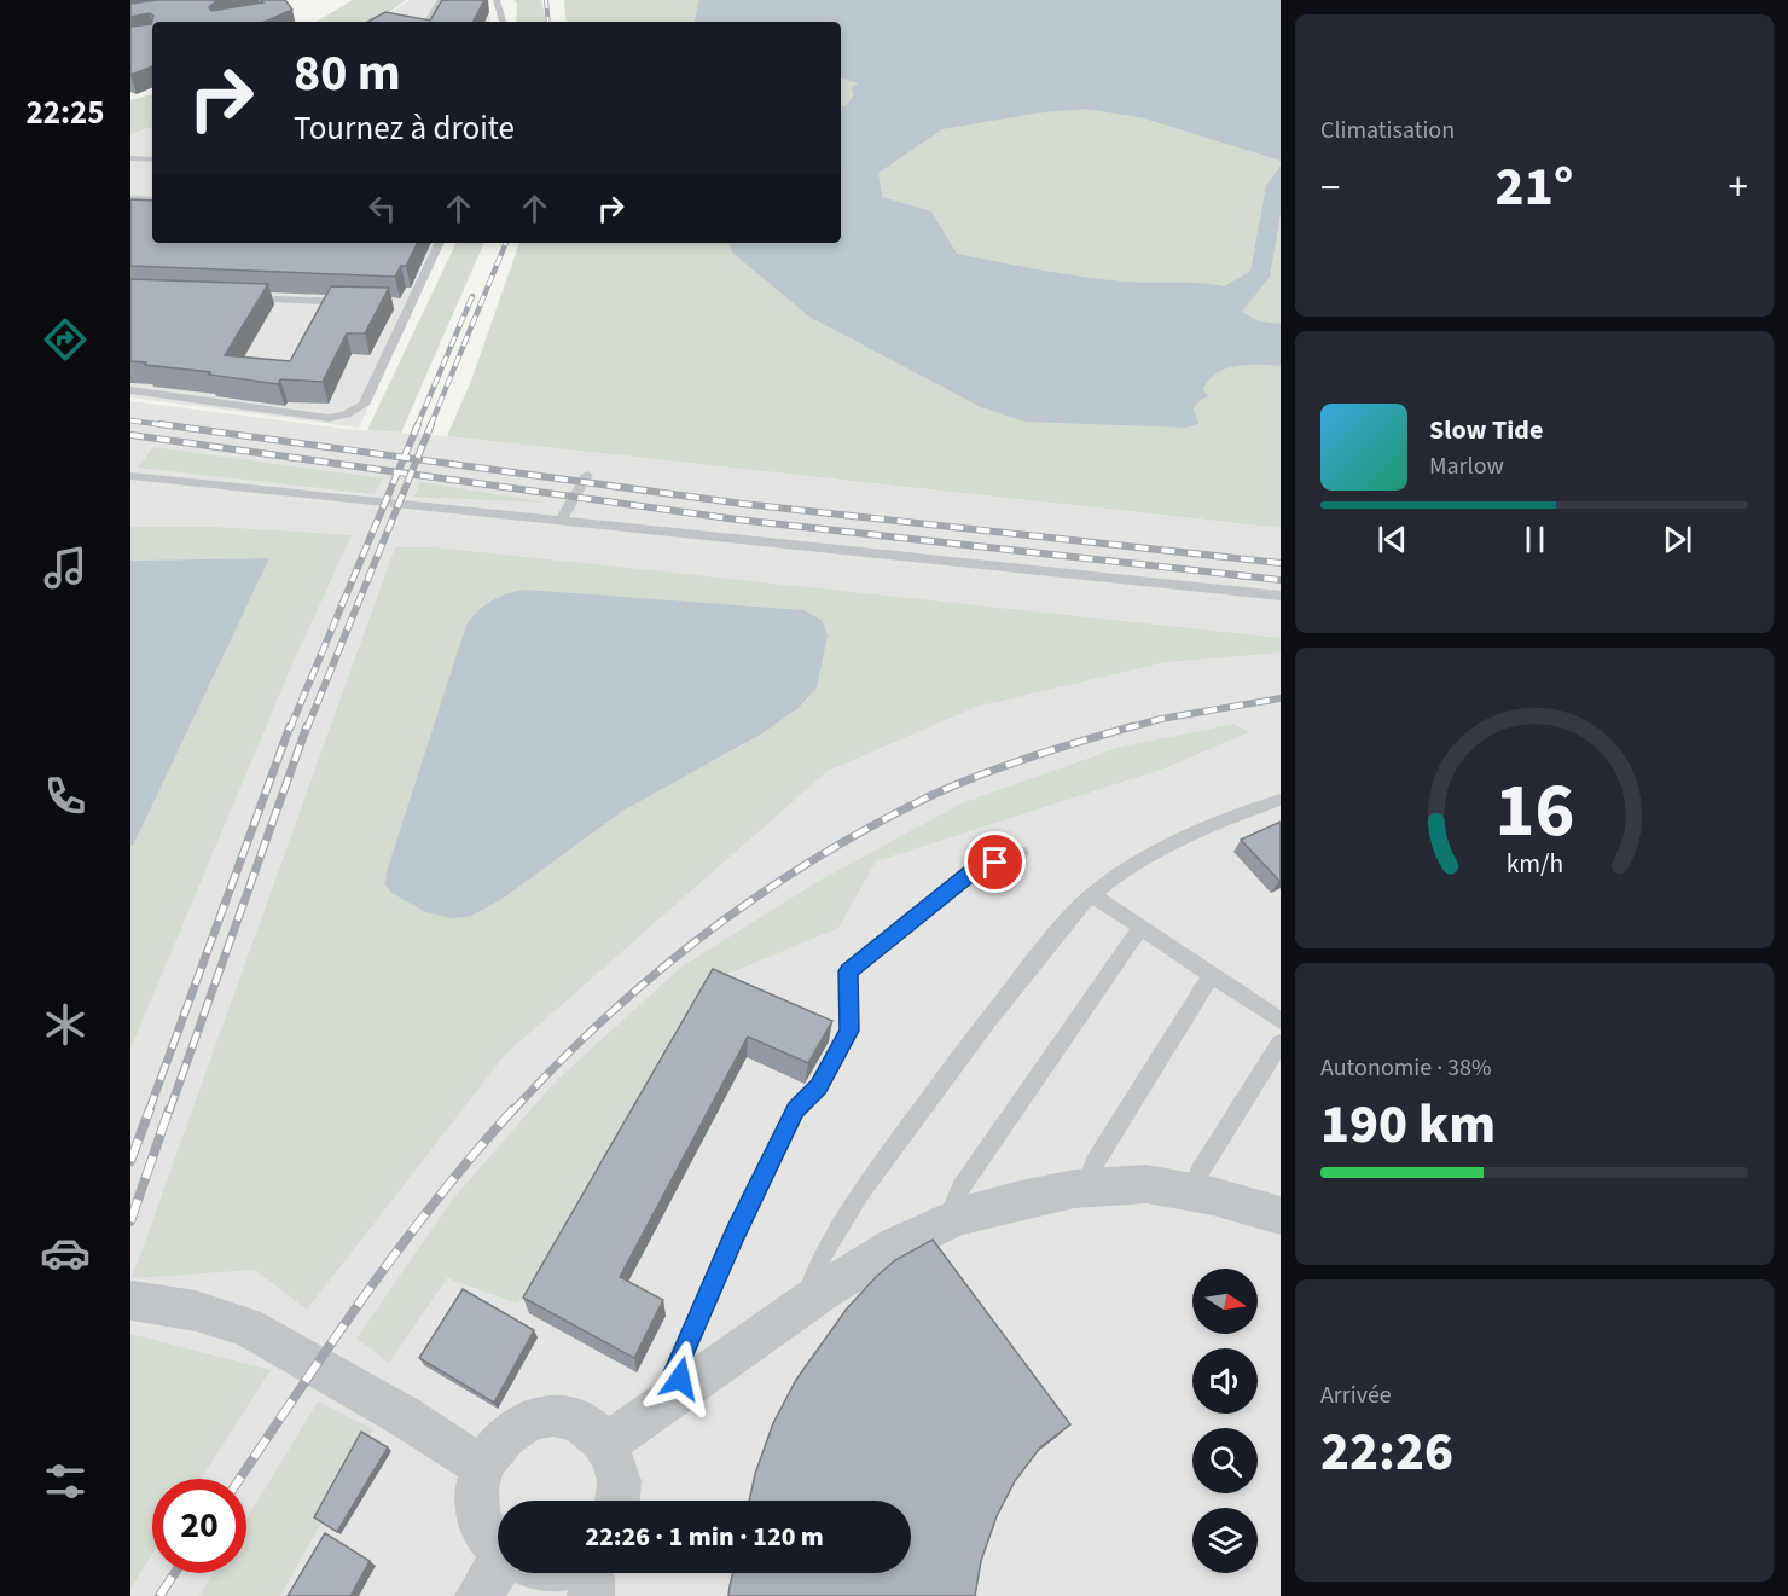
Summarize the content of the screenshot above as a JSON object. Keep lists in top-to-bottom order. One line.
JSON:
{"north":"right","page":{"tabs":"22:25","tile":["Climatisation",["Autonomie · 38%","190 km"],["Arrivée","22:26"]],"turn":["80 m","Tournez à droite"],"heat":["−","21°","+"],"song":["Slow Tide","Marlow"],"limit":"20","trip":"22:26 · 1 min · 120 m","gauge":["16","km/h"]}}
